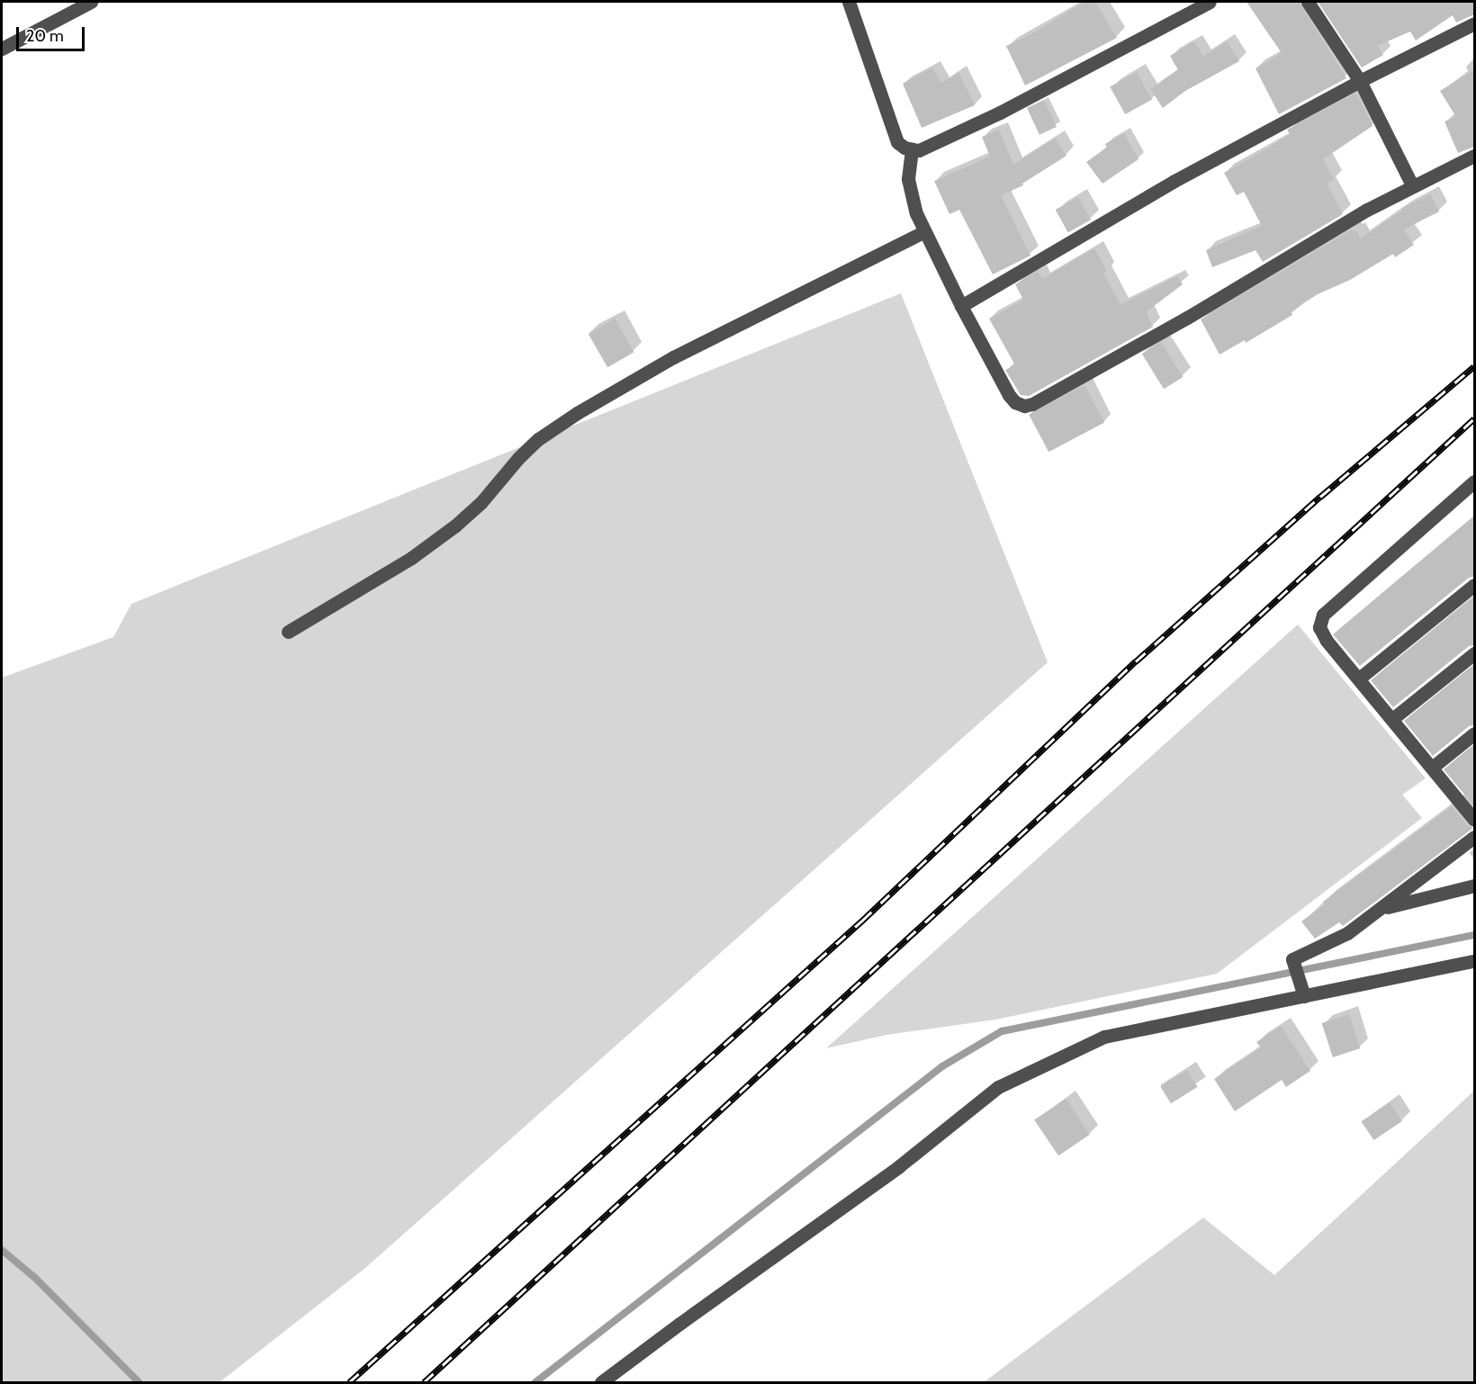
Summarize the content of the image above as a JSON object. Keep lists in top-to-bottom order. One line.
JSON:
{"scale_bar":"20 m"}
